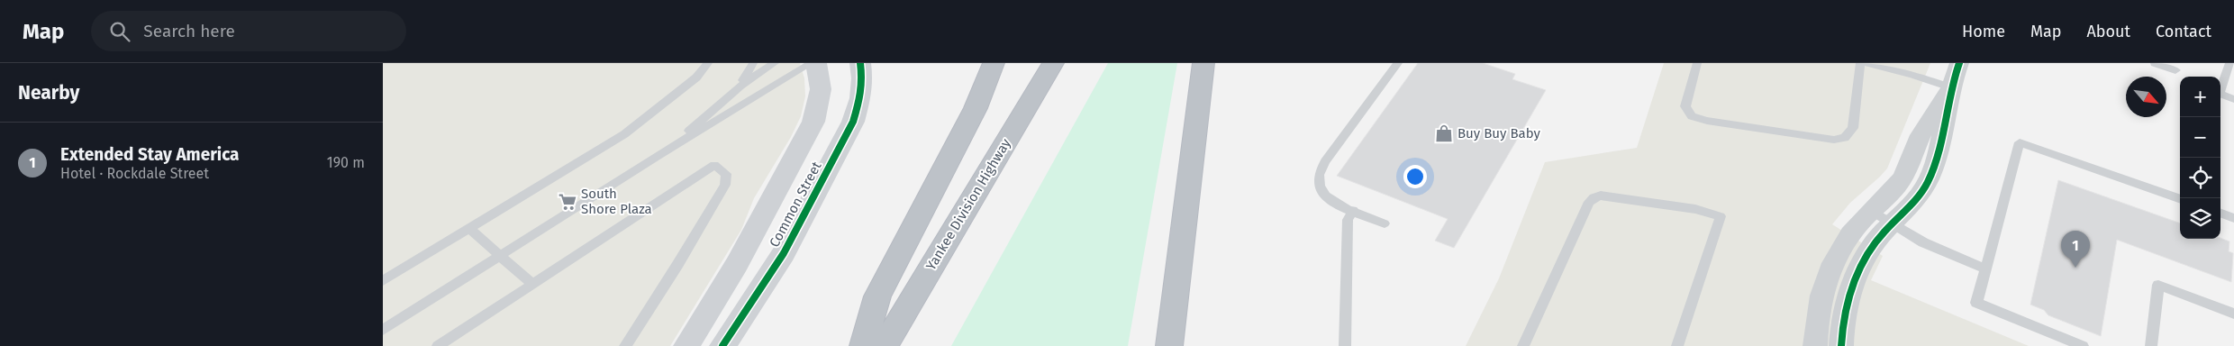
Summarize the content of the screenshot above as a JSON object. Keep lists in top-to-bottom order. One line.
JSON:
{"streets":{"highway":["Yankee Division Highway"],"street":["Common Street"]},"places":{"shop":["Buy Buy Baby"],"supermarket":["South Shore Plaza"]},"north":"bottom right","page":{"header":"Map","search":"Search here","nav":["Home","Map","About","Contact"],"heading":"Nearby","map_buttons":["+","−"],"list":[{"mark":"1","name":"Extended Stay America","note":"Hotel · Rockdale Street","value":"190 m"}],"pins":"1"}}
